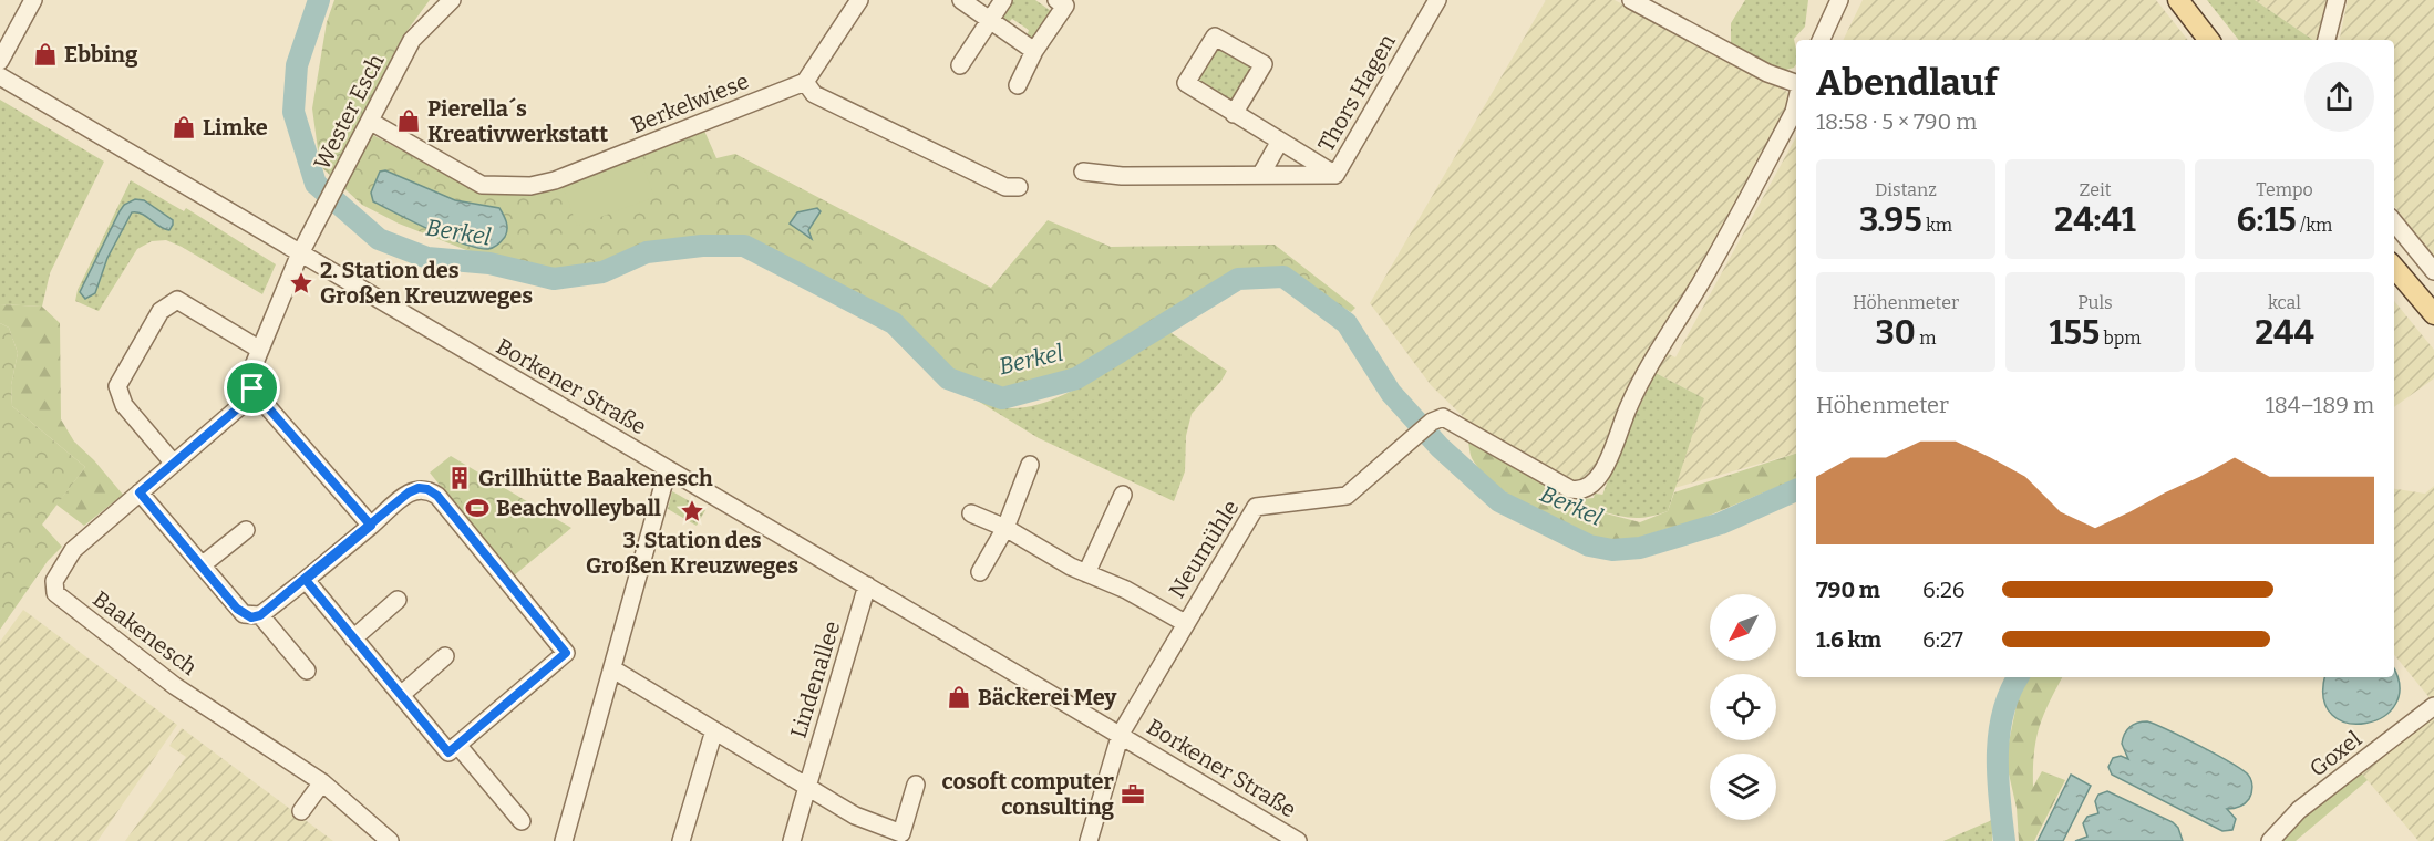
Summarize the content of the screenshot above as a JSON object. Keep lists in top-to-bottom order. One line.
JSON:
{"streets":{"street":["Thors Hagen","Berkelwiese","Wester Esch","Borkener Straße","Neumühle","Baakenesch","Lindenallee","Goxel"]},"crossings":[["Berkelwiese","Wester Esch"],["Wester Esch","Borkener Straße"],["Borkener Straße","Neumühle"],["Borkener Straße","Lindenallee"]],"water":["Berkel"],"places":{"shop":["Ebbing","Pierella´s Kreativwerkstatt","Limke","Bäckerei Mey"],"place":["2. Station des Großen Kreuzweges","3. Station des Großen Kreuzweges"],"building":["Grillhütte Baakenesch"],"sports":["Beachvolleyball"],"office":["cosoft computer consulting"]},"north":"bottom left","page":{"heading":["Abendlauf","18:58 · 5 × 790 m"],"stats":[["Distanz","3.95 km"],["Zeit","24:41"],["Tempo","6:15 /km"],["Höhenmeter","30 m"],["Puls","155 bpm"],["kcal","244"]],"chart":["Höhenmeter","184–189 m"],"list":[{"name":"790 m","note":"6:26"},{"name":"1.6 km","note":"6:27"}]}}
